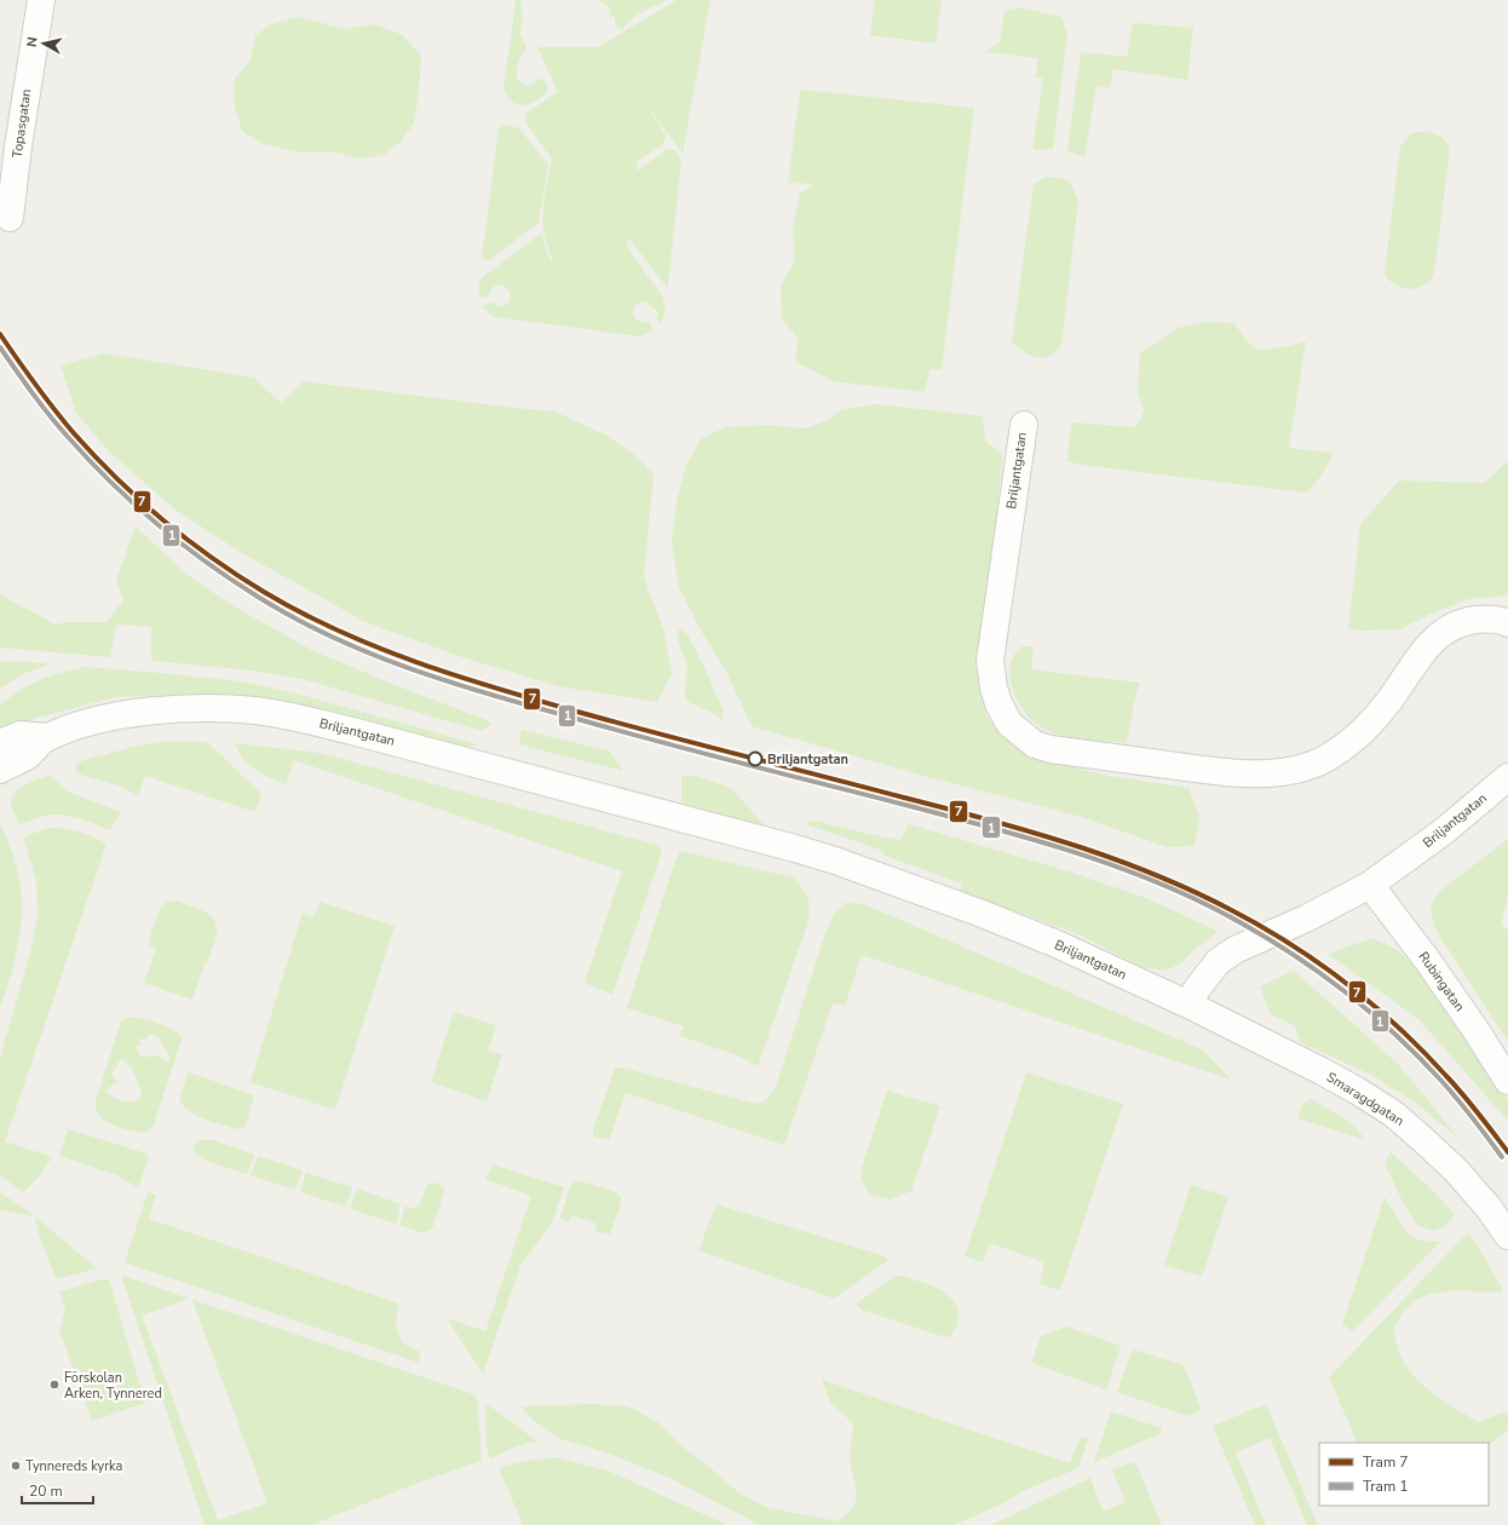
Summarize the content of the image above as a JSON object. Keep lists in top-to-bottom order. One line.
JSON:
{"streets":{"street":["Topasgatan","Briljantgatan","Rubingatan","Smaragdgatan"]},"crossings":[["Briljantgatan","Rubingatan"],["Briljantgatan","Smaragdgatan"]],"places":["Briljantgatan","Förskolan Arken, Tynnered","Tynnereds kyrka"],"lines":["tram line 7","tram line 1"],"legend":["Tram 7","Tram 1"],"scale_bar":"20 m","north":"left"}
